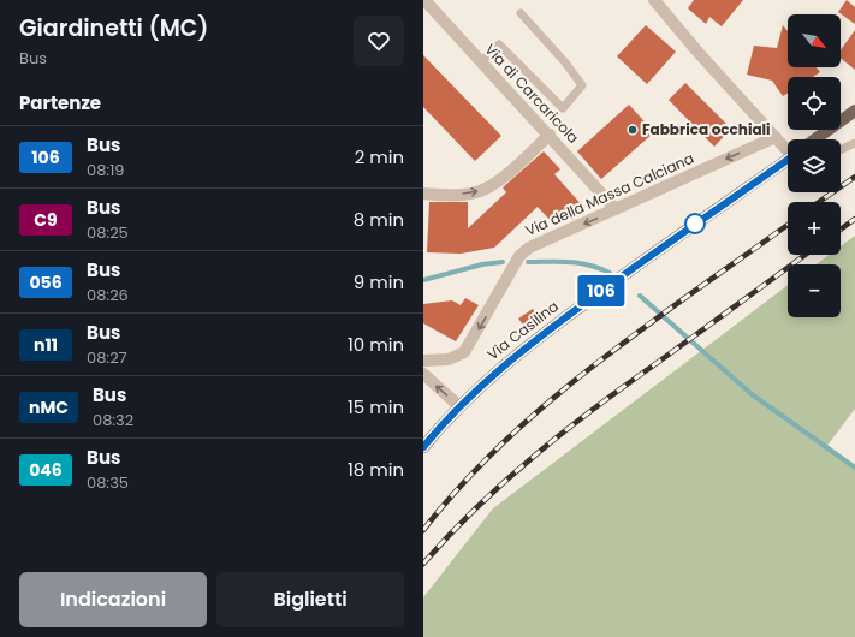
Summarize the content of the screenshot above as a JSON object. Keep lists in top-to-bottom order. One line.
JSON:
{"streets":{"main road":["Via Casilina"],"street":["Via di Carcaricola","Via della Massa Calciana"]},"crossings":[["Via di Carcaricola","Via della Massa Calciana"]],"places":["Fabbrica occhiali"],"lines":["bus line 106"],"north":"bottom right","page":{"heading":[["Giardinetti (MC)","Bus"],"Partenze"],"on_map":"106","map_buttons":["+","−"],"list":[{"mark":"106","name":"Bus","note":"08:19","value":"2 min"},{"mark":"C9","name":"Bus","note":"08:25","value":"8 min"},{"mark":"056","name":"Bus","note":"08:26","value":"9 min"},{"mark":"n11","name":"Bus","note":"08:27","value":"10 min"},{"mark":"nMC","name":"Bus","note":"08:32","value":"15 min"},{"mark":"046","name":"Bus","note":"08:35","value":"18 min"}],"buttons":["Indicazioni","Biglietti"]}}
